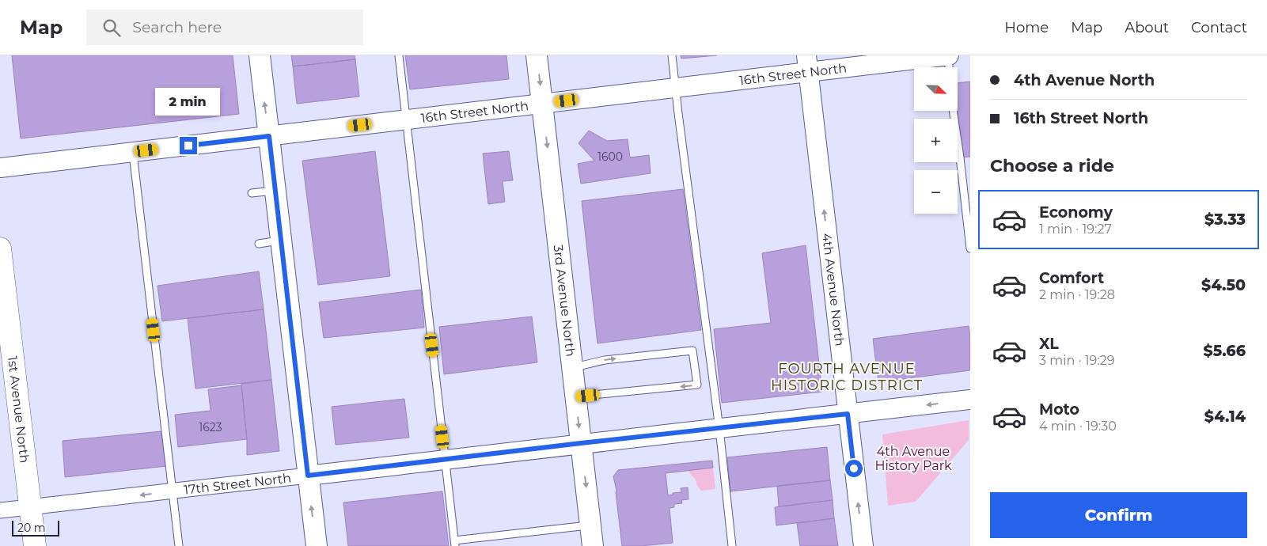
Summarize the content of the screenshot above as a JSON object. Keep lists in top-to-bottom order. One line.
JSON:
{"streets":{"main road":["3rd Avenue North","1st Avenue North"],"street":["16th Street North","4th Avenue North","17th Street North"]},"crossings":[["16th Street North","4th Avenue North"],["16th Street North","3rd Avenue North"],["4th Avenue North","17th Street North"],["3rd Avenue North","17th Street North"],["1st Avenue North","17th Street North"]],"one_way":["4th Avenue North","3rd Avenue North"],"districts":["FOURTH AVENUE HISTORIC DISTRICT"],"parks":["4th Avenue History Park"],"house_numbers":["1600","1623"],"scale_bar":"20 m","north":"bottom right","page":{"header":"Map","search":"Search here","nav":["Home","Map","About","Contact"],"banner":["4th Avenue North","16th Street North"],"map_buttons":["+","−"],"bubble":"2 min","heading":"Choose a ride","list":[{"name":"Economy","note":"1 min · 19:27","value":"$3.33"},{"name":"Comfort","note":"2 min · 19:28","value":"$4.50"},{"name":"XL","note":"3 min · 19:29","value":"$5.66"},{"name":"Moto","note":"4 min · 19:30","value":"$4.14"}],"buttons":"Confirm","scale":"20 m"}}
